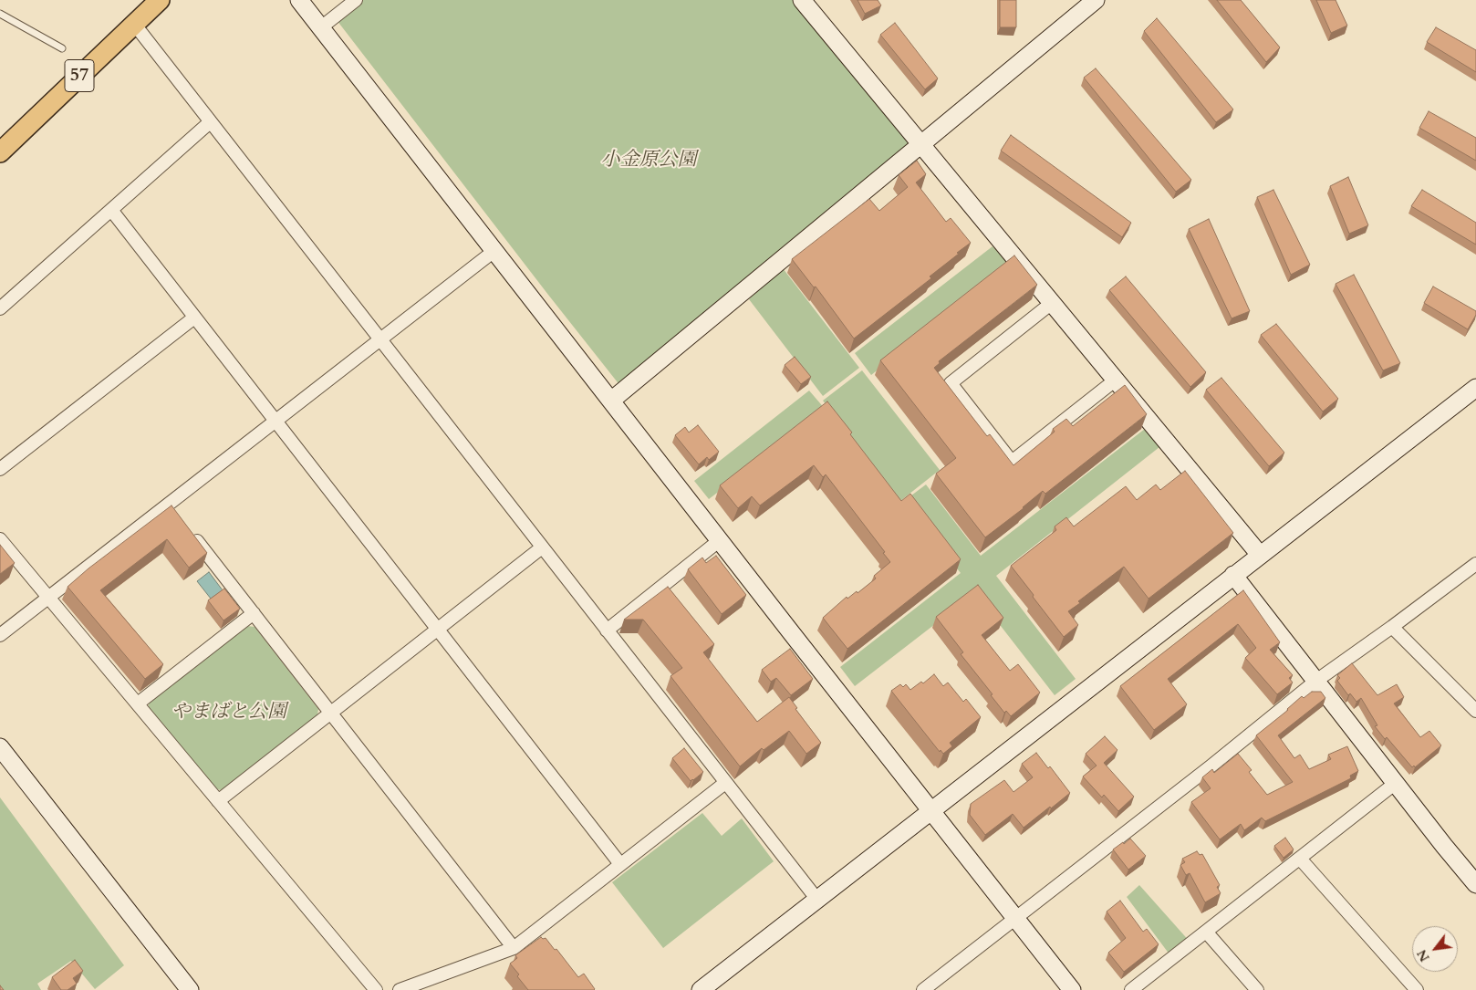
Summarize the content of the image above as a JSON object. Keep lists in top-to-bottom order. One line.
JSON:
{"streets":{"main road":["57"]},"parks":["小金原公園","やまばと公園"],"north":"bottom left"}
